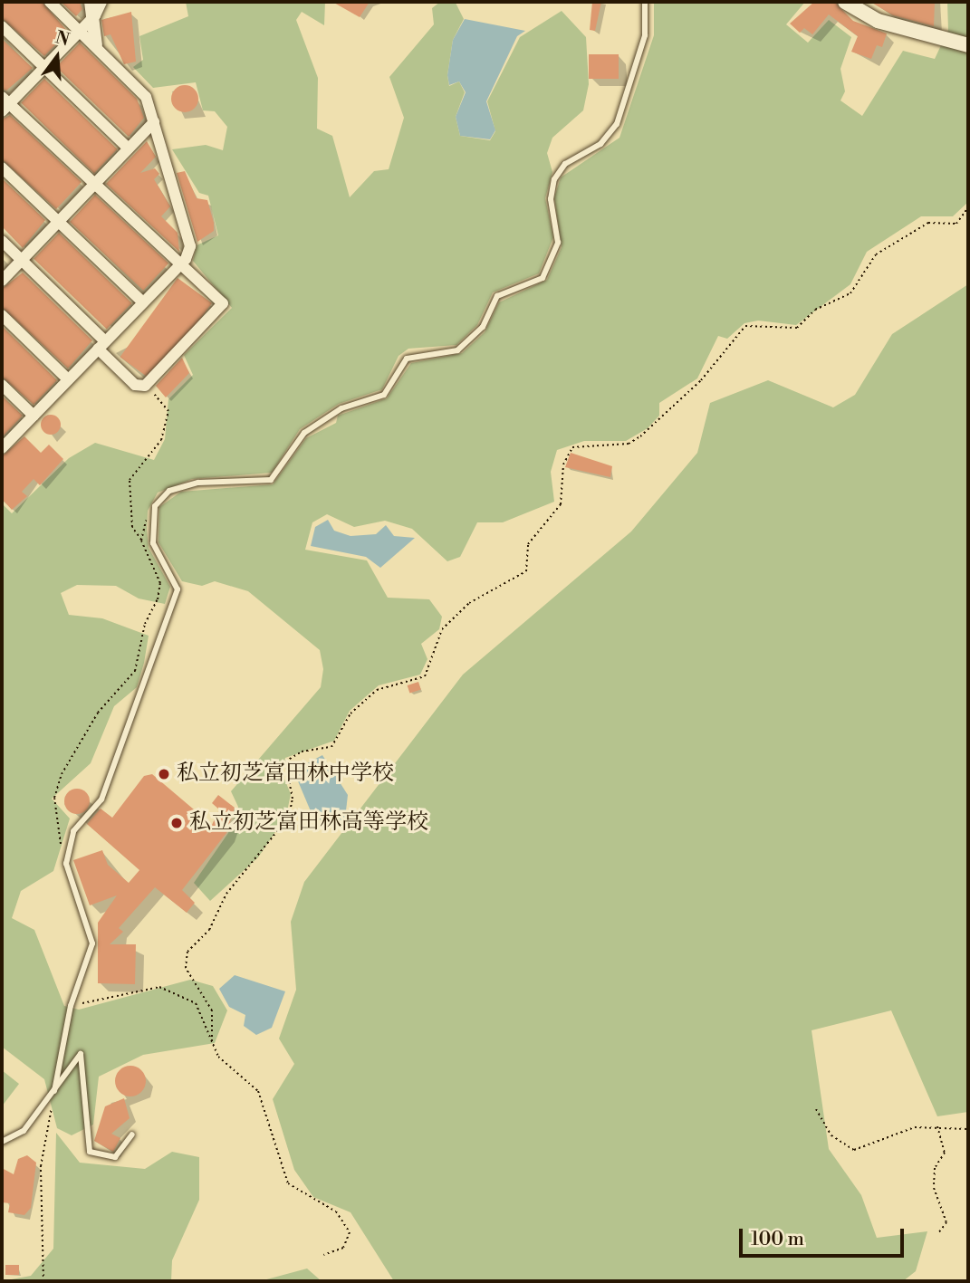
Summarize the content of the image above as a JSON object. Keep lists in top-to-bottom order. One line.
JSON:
{"places":["私立初芝富田林中学校","私立初芝富田林高等学校"],"scale_bar":"100 m","north":"top"}
